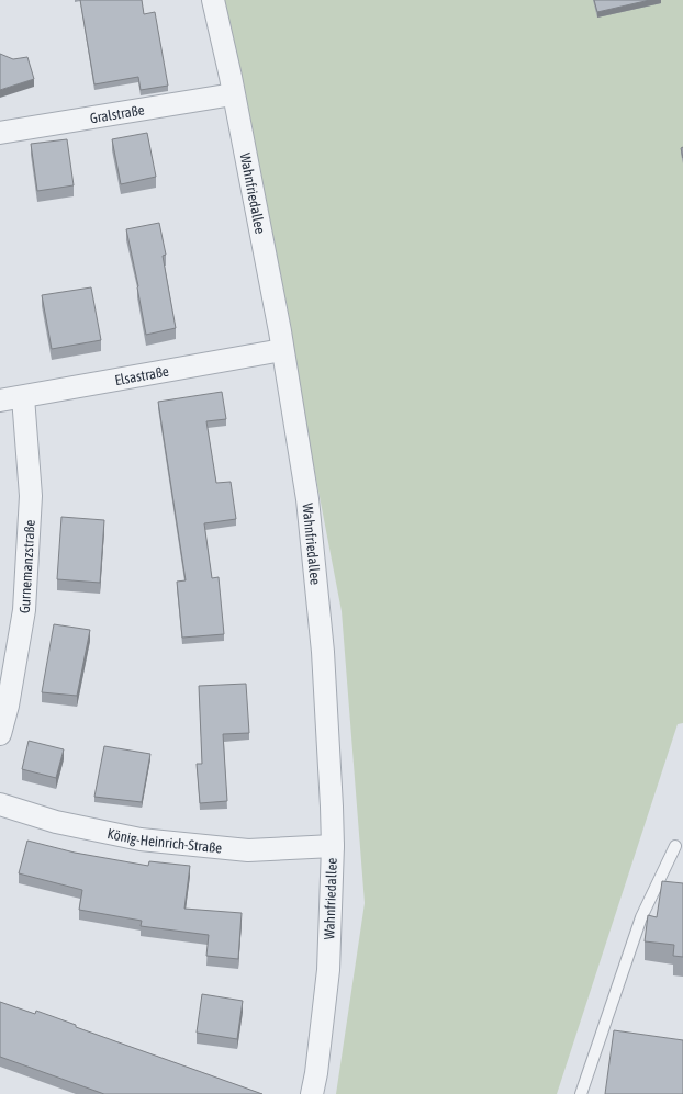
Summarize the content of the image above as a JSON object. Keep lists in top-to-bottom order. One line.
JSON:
{"streets":{"street":["Gralstraße","Wahnfriedallee","Elsastraße","Gurnemanzstraße","König-Heinrich-Straße"]},"crossings":[["Gralstraße","Wahnfriedallee"],["Wahnfriedallee","Elsastraße"],["Wahnfriedallee","König-Heinrich-Straße"],["Elsastraße","Gurnemanzstraße"]]}
